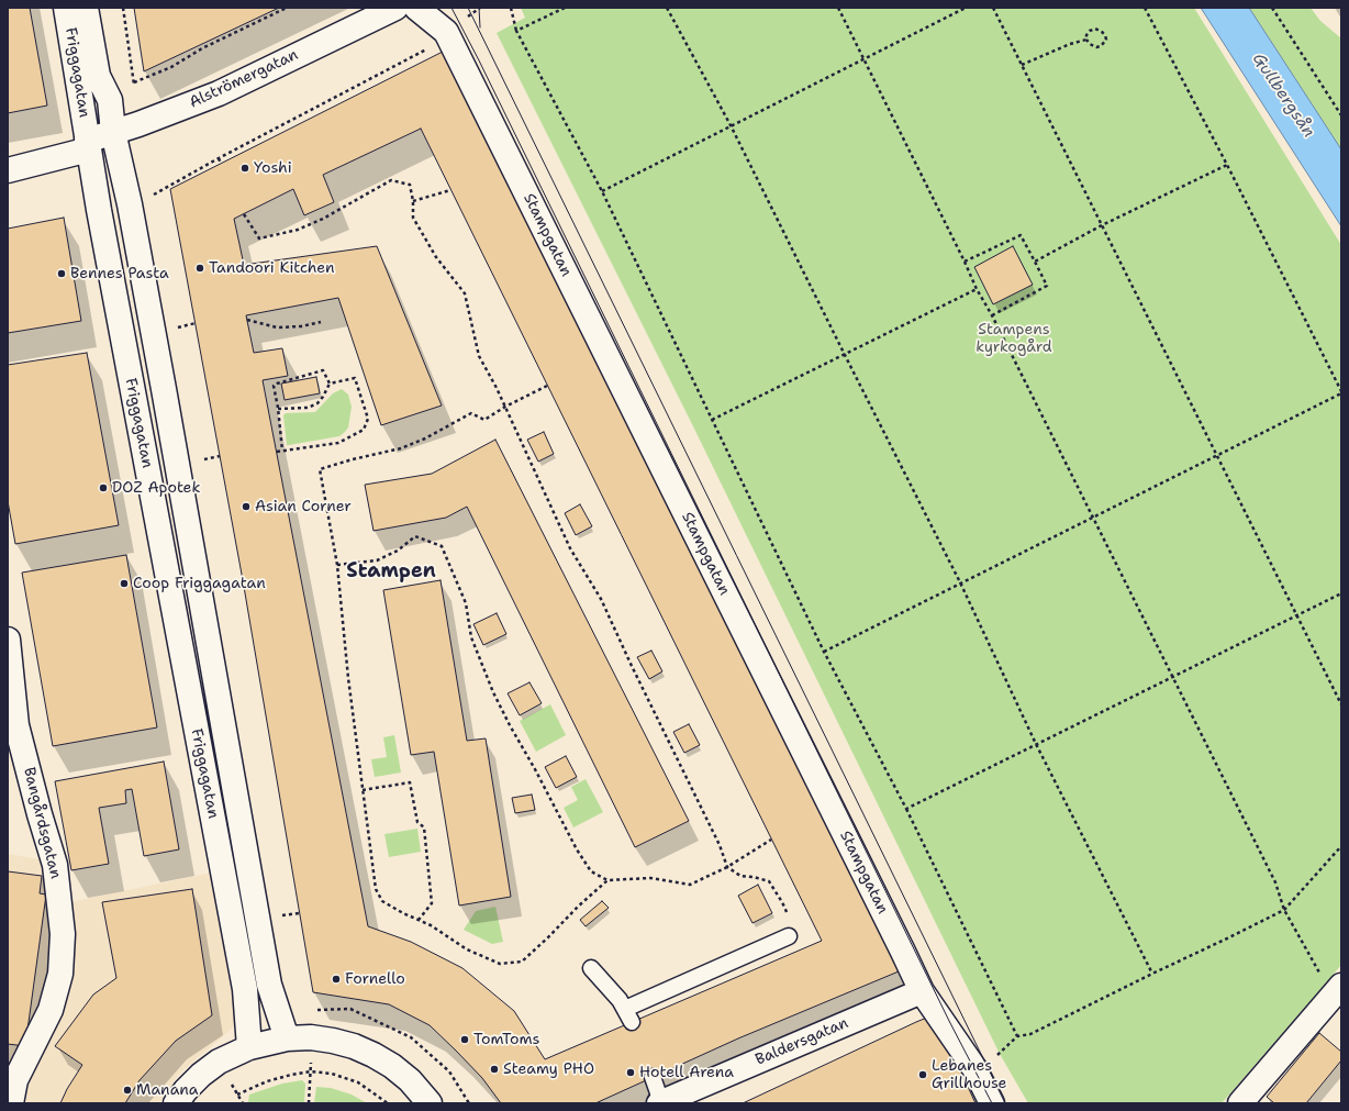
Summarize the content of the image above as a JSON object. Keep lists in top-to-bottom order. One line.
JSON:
{"streets":{"street":["Friggagatan","Alströmergatan","Stampgatan","Bangårdsgatan","Baldersgatan"]},"crossings":[["Friggagatan","Alströmergatan"],["Stampgatan","Baldersgatan"]],"districts":["Stampen"],"water":["Gullbergsån"],"parks":["Stampens kyrkogård"],"places":["Yoshi","Tandoori Kitchen","Bennes Pasta","DOZ Apotek","Asian Corner","Coop Friggagatan","Fornello","TomToms","Steamy PHO","Hotell Arena","Lebanes Grillhouse","Manana"]}
